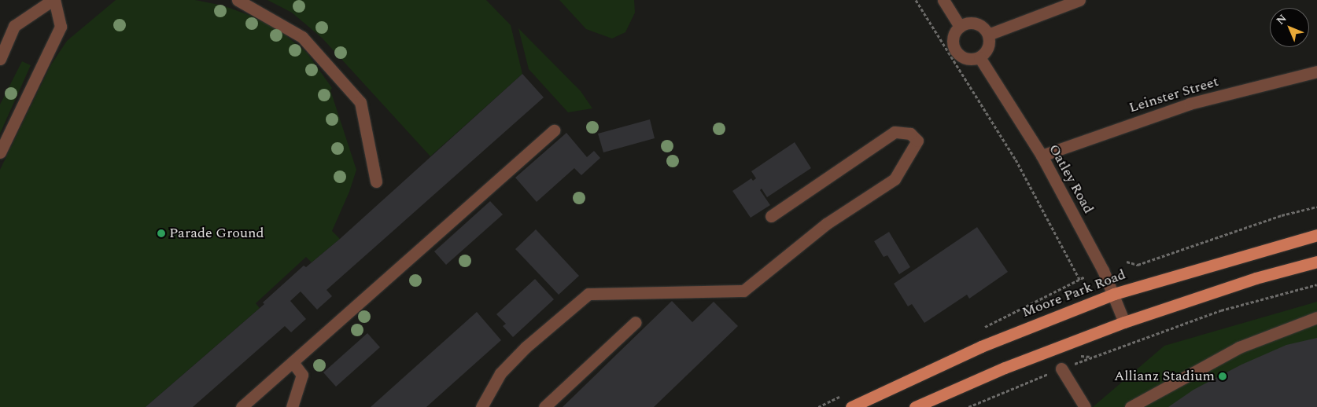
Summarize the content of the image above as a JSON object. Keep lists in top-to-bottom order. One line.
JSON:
{"streets":{"main road":["Moore Park Road"],"street":["Leinster Street","Oatley Road"]},"crossings":[["Leinster Street","Oatley Road"],["Oatley Road","Moore Park Road"]],"places":["Parade Ground","Allianz Stadium"],"north":"top left"}
